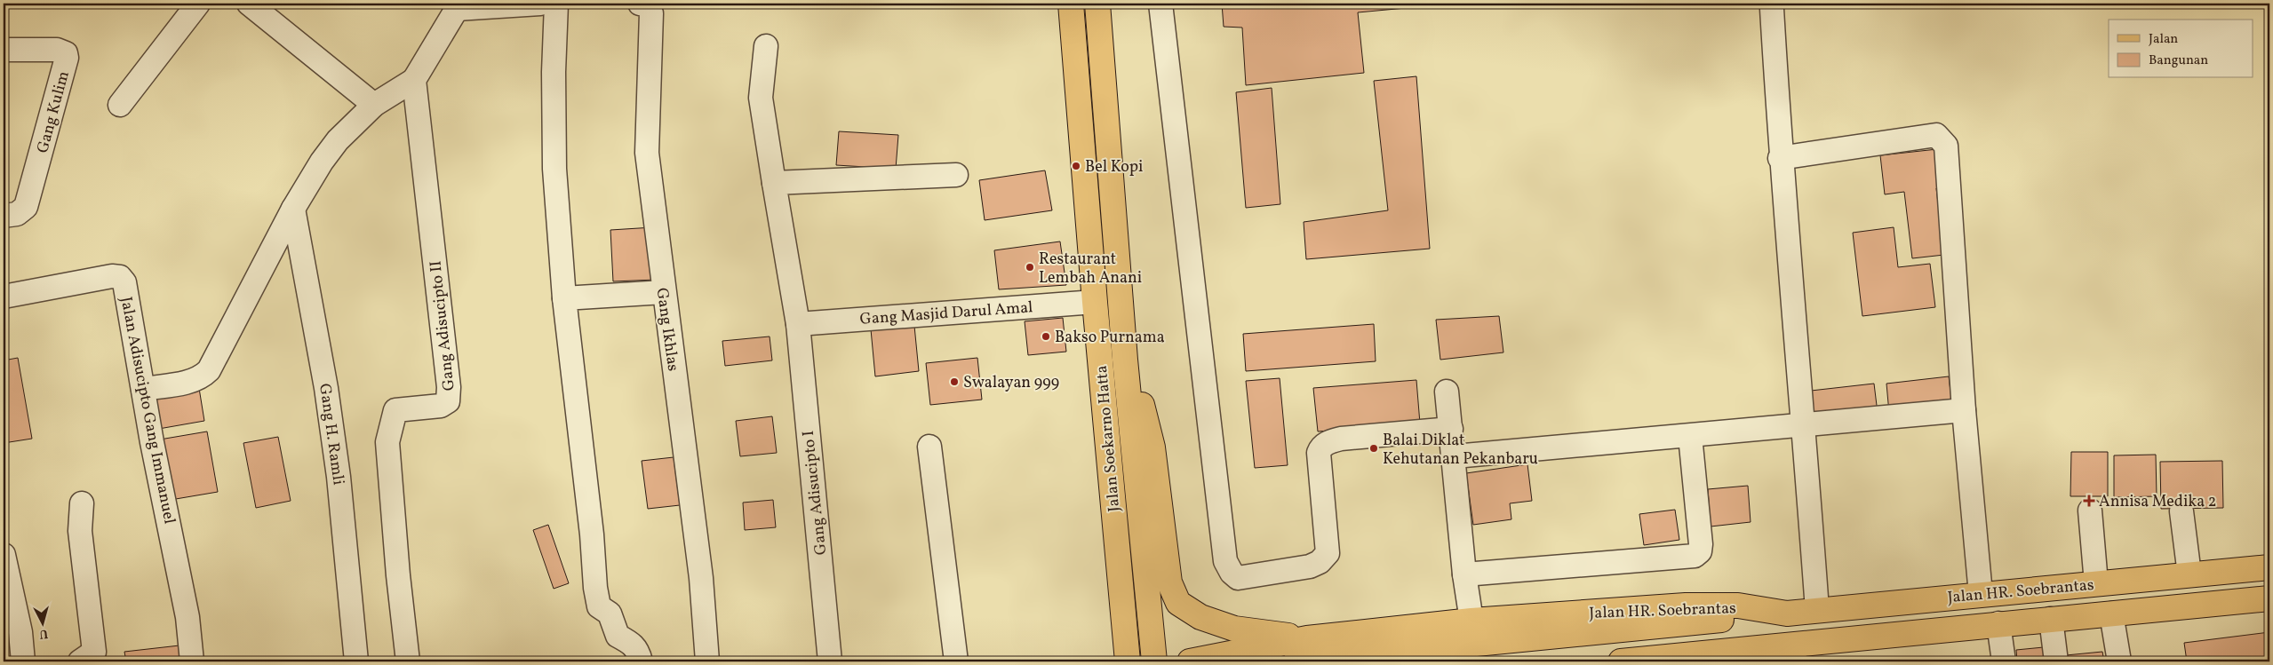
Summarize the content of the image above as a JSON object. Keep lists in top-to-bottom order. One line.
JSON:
{"streets":{"main road":["Jalan Soekarno Hatta","Jalan HR. Soebrantas"],"street":["Gang Kulim","Gang Masjid Darul Amal","Gang Adisucipto II","Gang Ikhlas","Jalan Adisucipto Gang Immanuel","Gang H. Ramli","Gang Adisucipto I"]},"crossings":[["Gang Masjid Darul Amal","Jalan Soekarno Hatta"],["Gang Masjid Darul Amal","Gang Adisucipto I"]],"places":{"other":["Bel Kopi","Restaurant Lembah Anani","Bakso Purnama","Swalayan 999","Balai Diklat Kehutanan Pekanbaru"],"health":["Annisa Medika 2"]},"legend":["Jalan","Bangunan"],"north":"bottom"}
